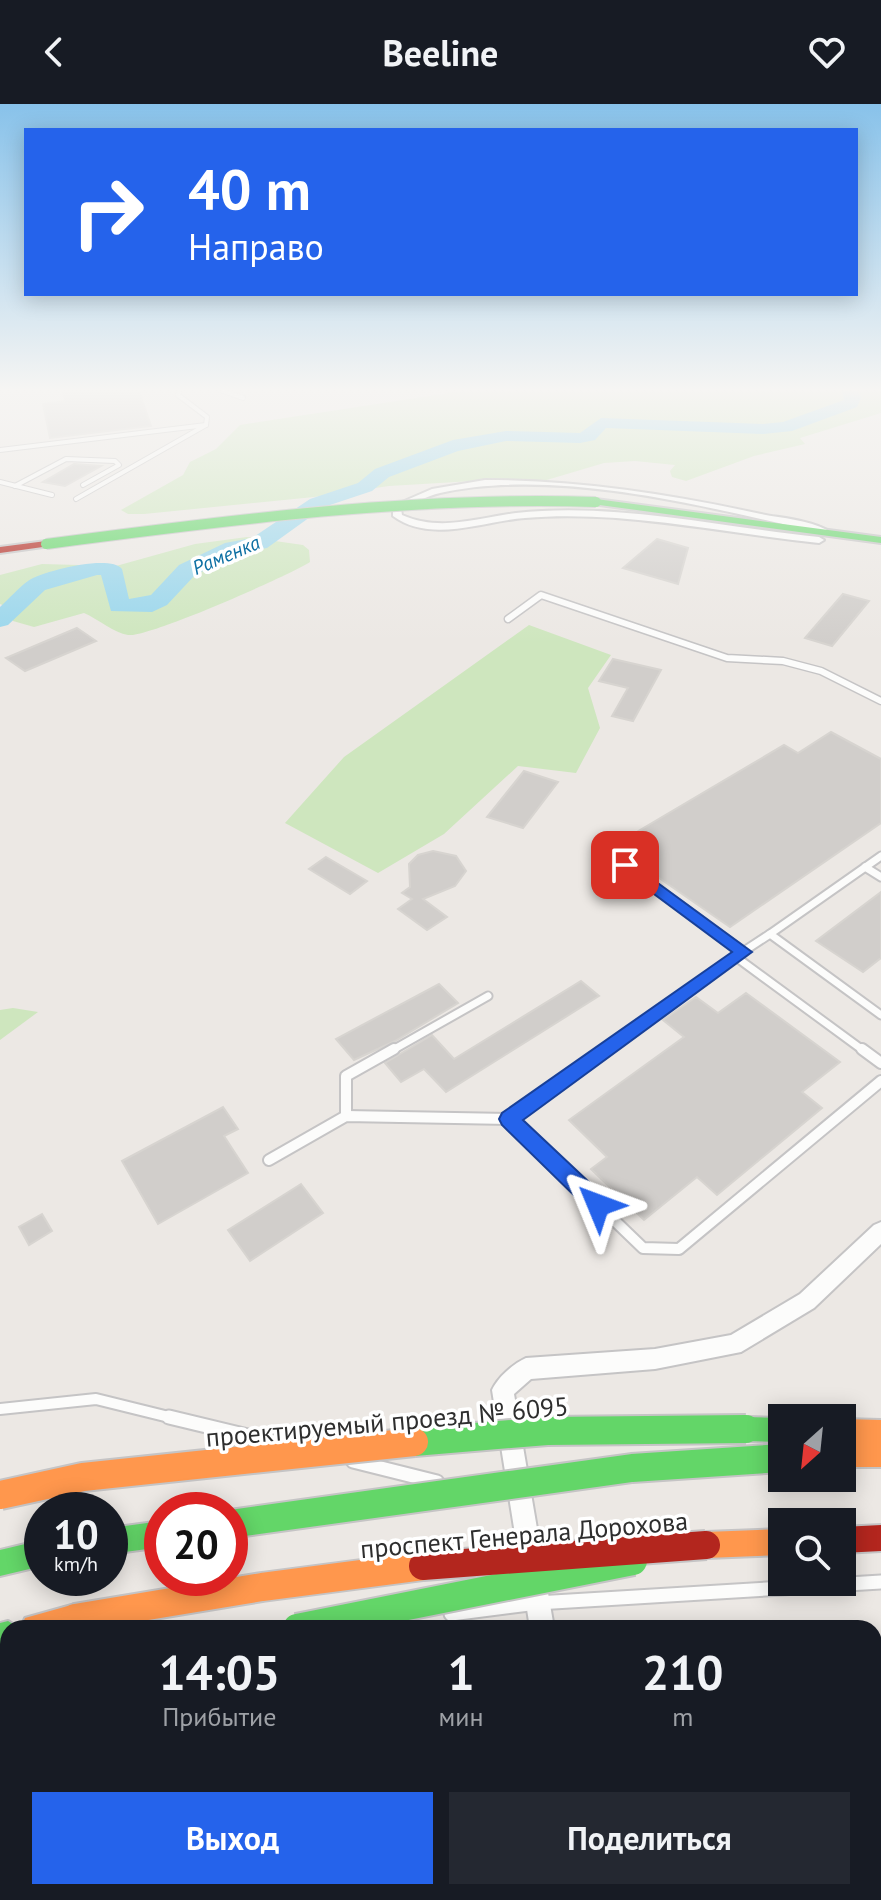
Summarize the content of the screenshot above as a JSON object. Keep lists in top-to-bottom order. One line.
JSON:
{"streets":{"main road":["проектируемый проезд № 6095","проспект Генерала Дорохова"]},"water":["Раменка"],"north":"bottom left","page":{"header":"Beeline","turn":["40 m","Направо"],"speed":"10 km/h","limit":"20","eta":["14:05","Прибытие","1","мин","210","m"],"buttons":["Выход","Поделиться"]}}
